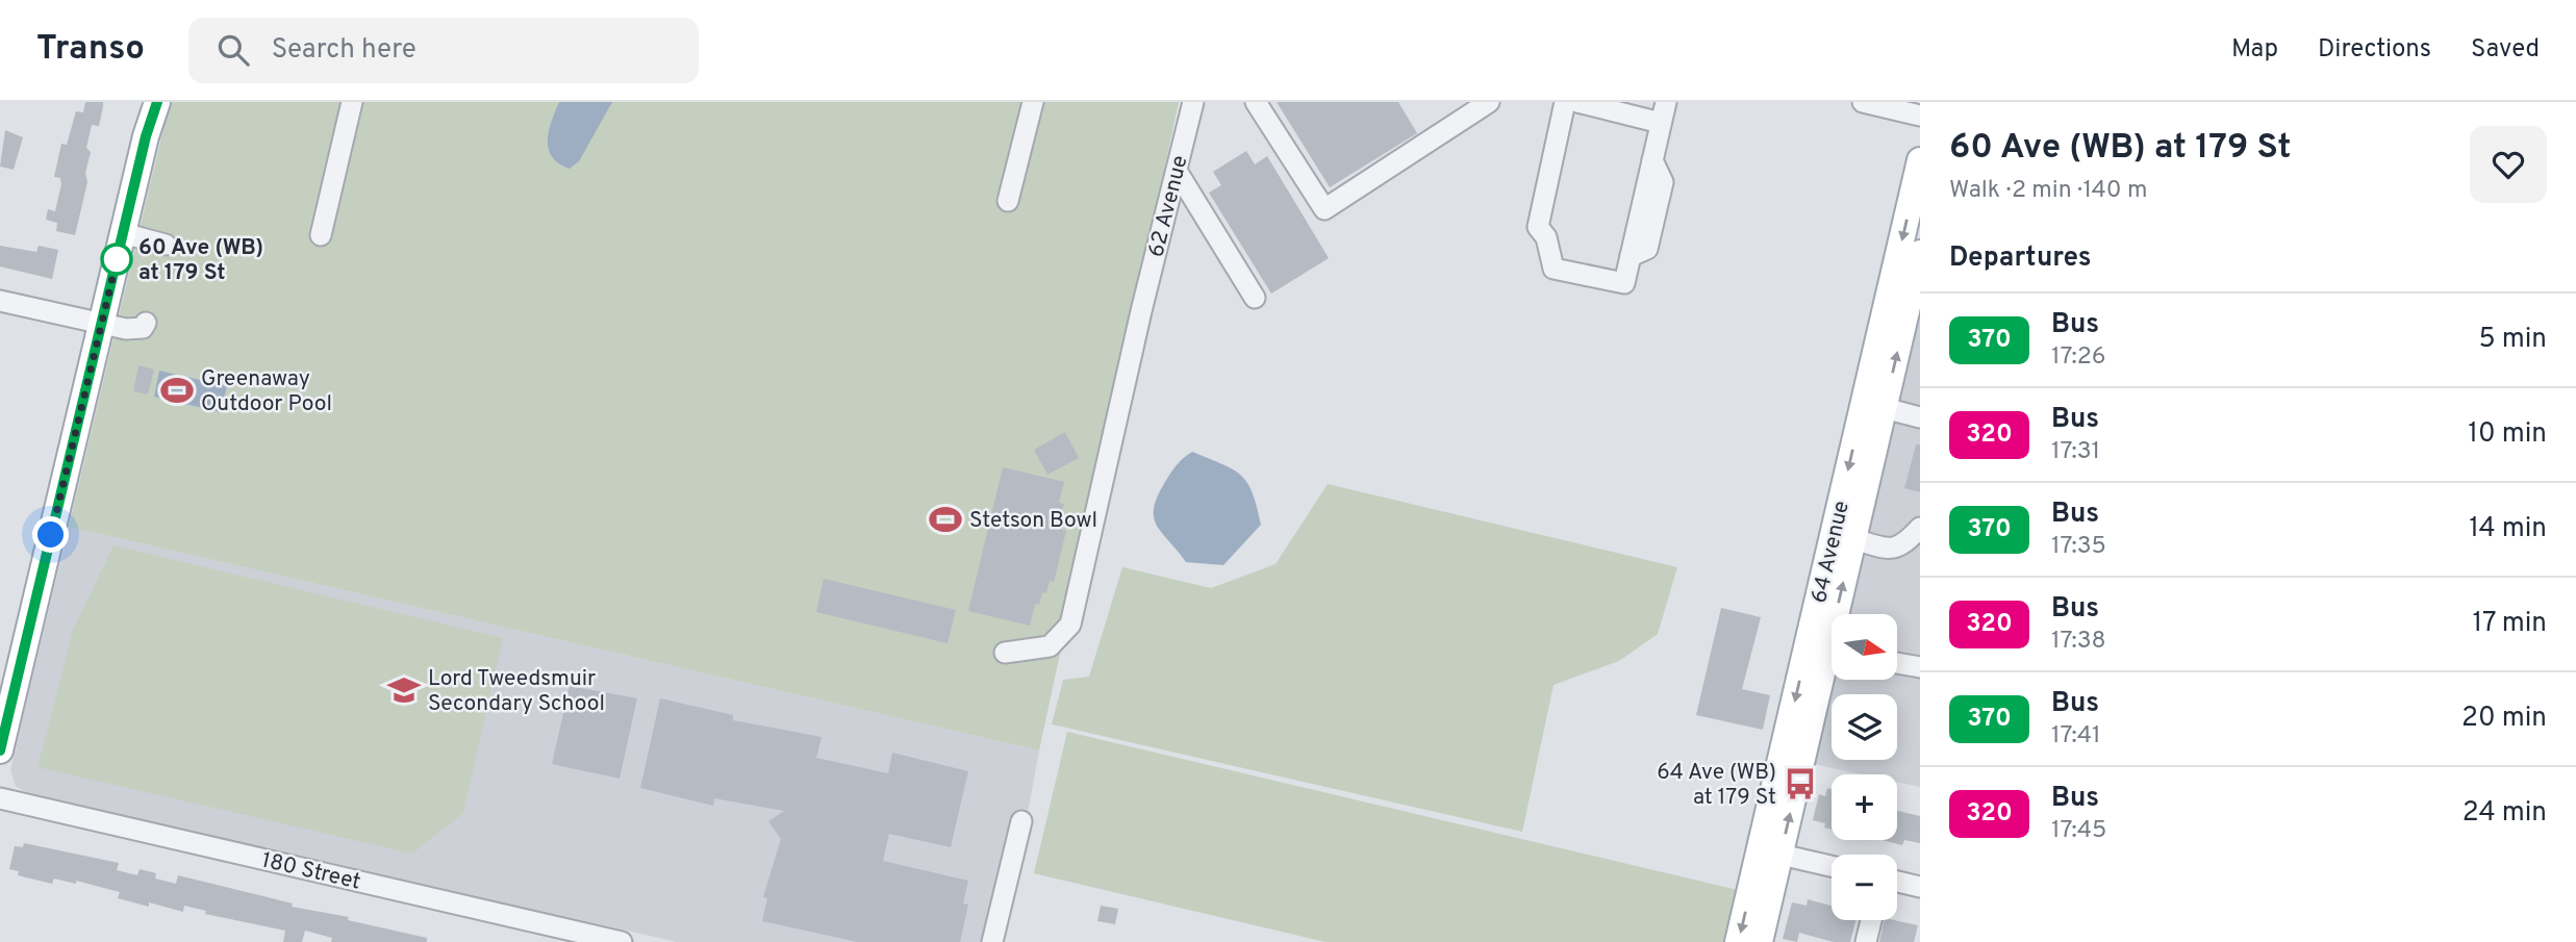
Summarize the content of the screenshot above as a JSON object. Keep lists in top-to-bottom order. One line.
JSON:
{"streets":{"main road":["64 Avenue"],"street":["62 Avenue","180 Street"]},"places":{"other":["60 Ave (WB) at 179 St"],"sports":["Greenaway Outdoor Pool","Stetson Bowl"],"school or university":["Lord Tweedsmuir Secondary School"],"bus stop":["64 Ave (WB) at 179 St"]},"lines":["bus line 370"],"north":"right","page":{"header":"Transo","search":"Search here","nav":["Map","Directions","Saved"],"heading":[["60 Ave (WB) at 179 St","Walk · 2 min · 140 m"],"Departures"],"list":[{"mark":"370","name":"Bus","note":"17:26","value":"5 min"},{"mark":"320","name":"Bus","note":"17:31","value":"10 min"},{"mark":"370","name":"Bus","note":"17:35","value":"14 min"},{"mark":"320","name":"Bus","note":"17:38","value":"17 min"},{"mark":"370","name":"Bus","note":"17:41","value":"20 min"},{"mark":"320","name":"Bus","note":"17:45","value":"24 min"}],"map_buttons":["+","−"]}}
